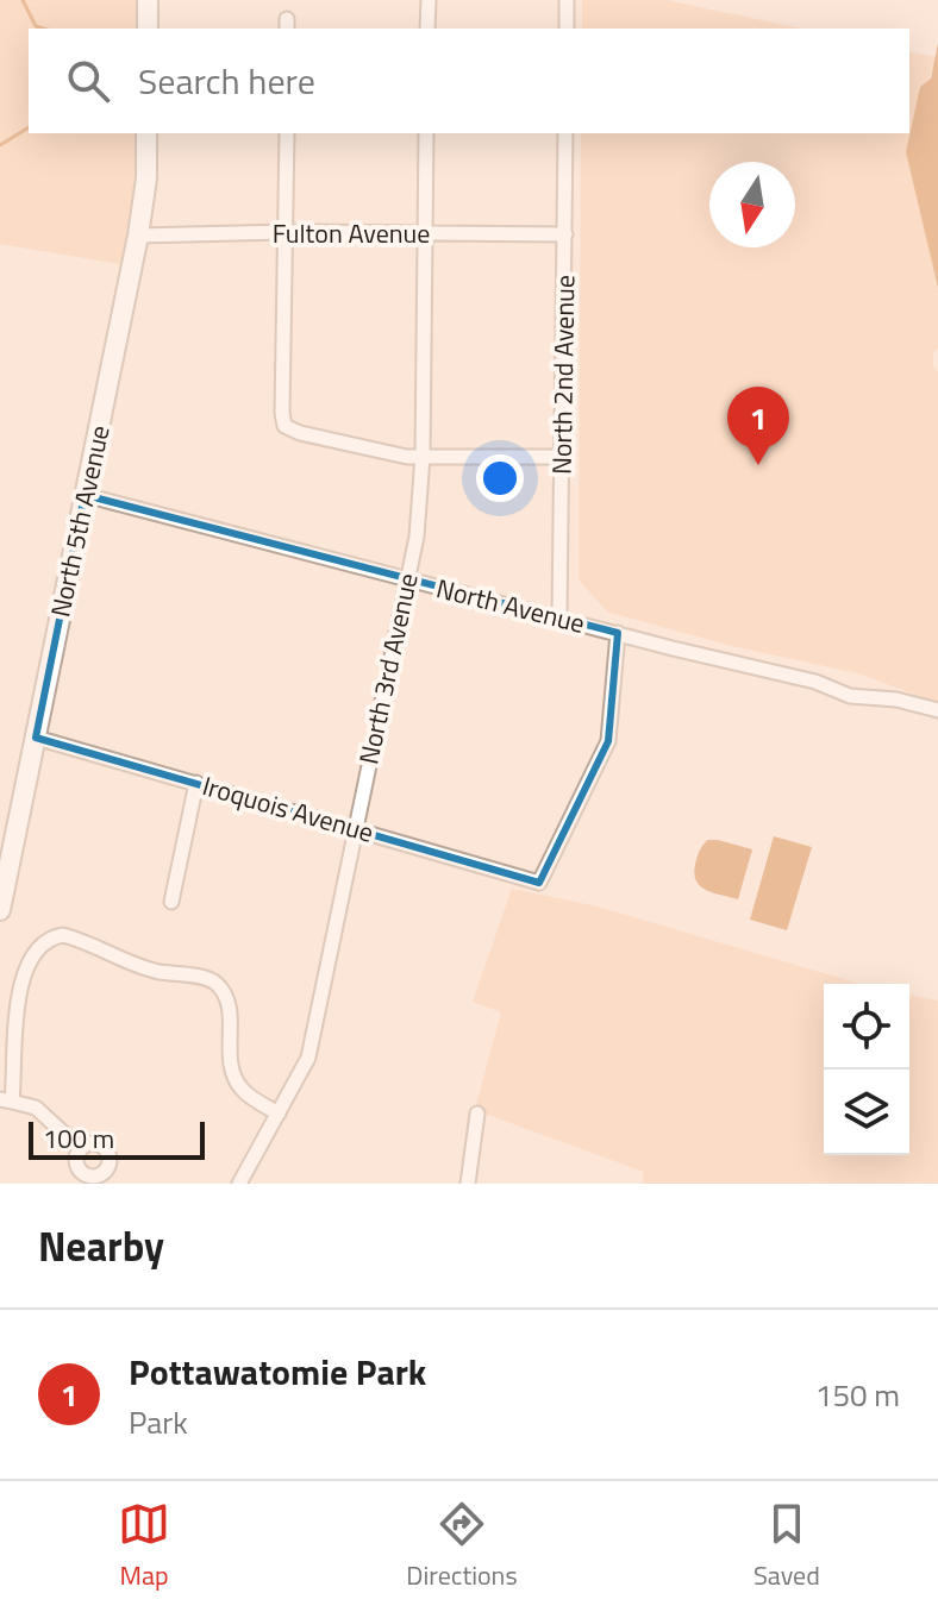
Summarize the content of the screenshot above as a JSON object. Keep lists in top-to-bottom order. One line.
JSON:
{"streets":{"main road":["North 5th Avenue"],"street":["Fulton Avenue","North 2nd Avenue","North Avenue","North 3rd Avenue","Iroquois Avenue"]},"crossings":[["Fulton Avenue","North 2nd Avenue"],["Fulton Avenue","North 5th Avenue"],["Fulton Avenue","North 3rd Avenue"],["North 2nd Avenue","North Avenue"],["North 5th Avenue","North Avenue"],["North 5th Avenue","Iroquois Avenue"],["North Avenue","North 3rd Avenue"],["North Avenue","Iroquois Avenue"],["North 3rd Avenue","Iroquois Avenue"]],"scale_bar":"100 m","north":"bottom","page":{"search":"Search here","pins":"1","scale":"100 m","heading":"Nearby","list":[{"mark":"1","name":"Pottawatomie Park","note":"Park","value":"150 m"}],"nav":["Map","Directions","Saved"]}}
